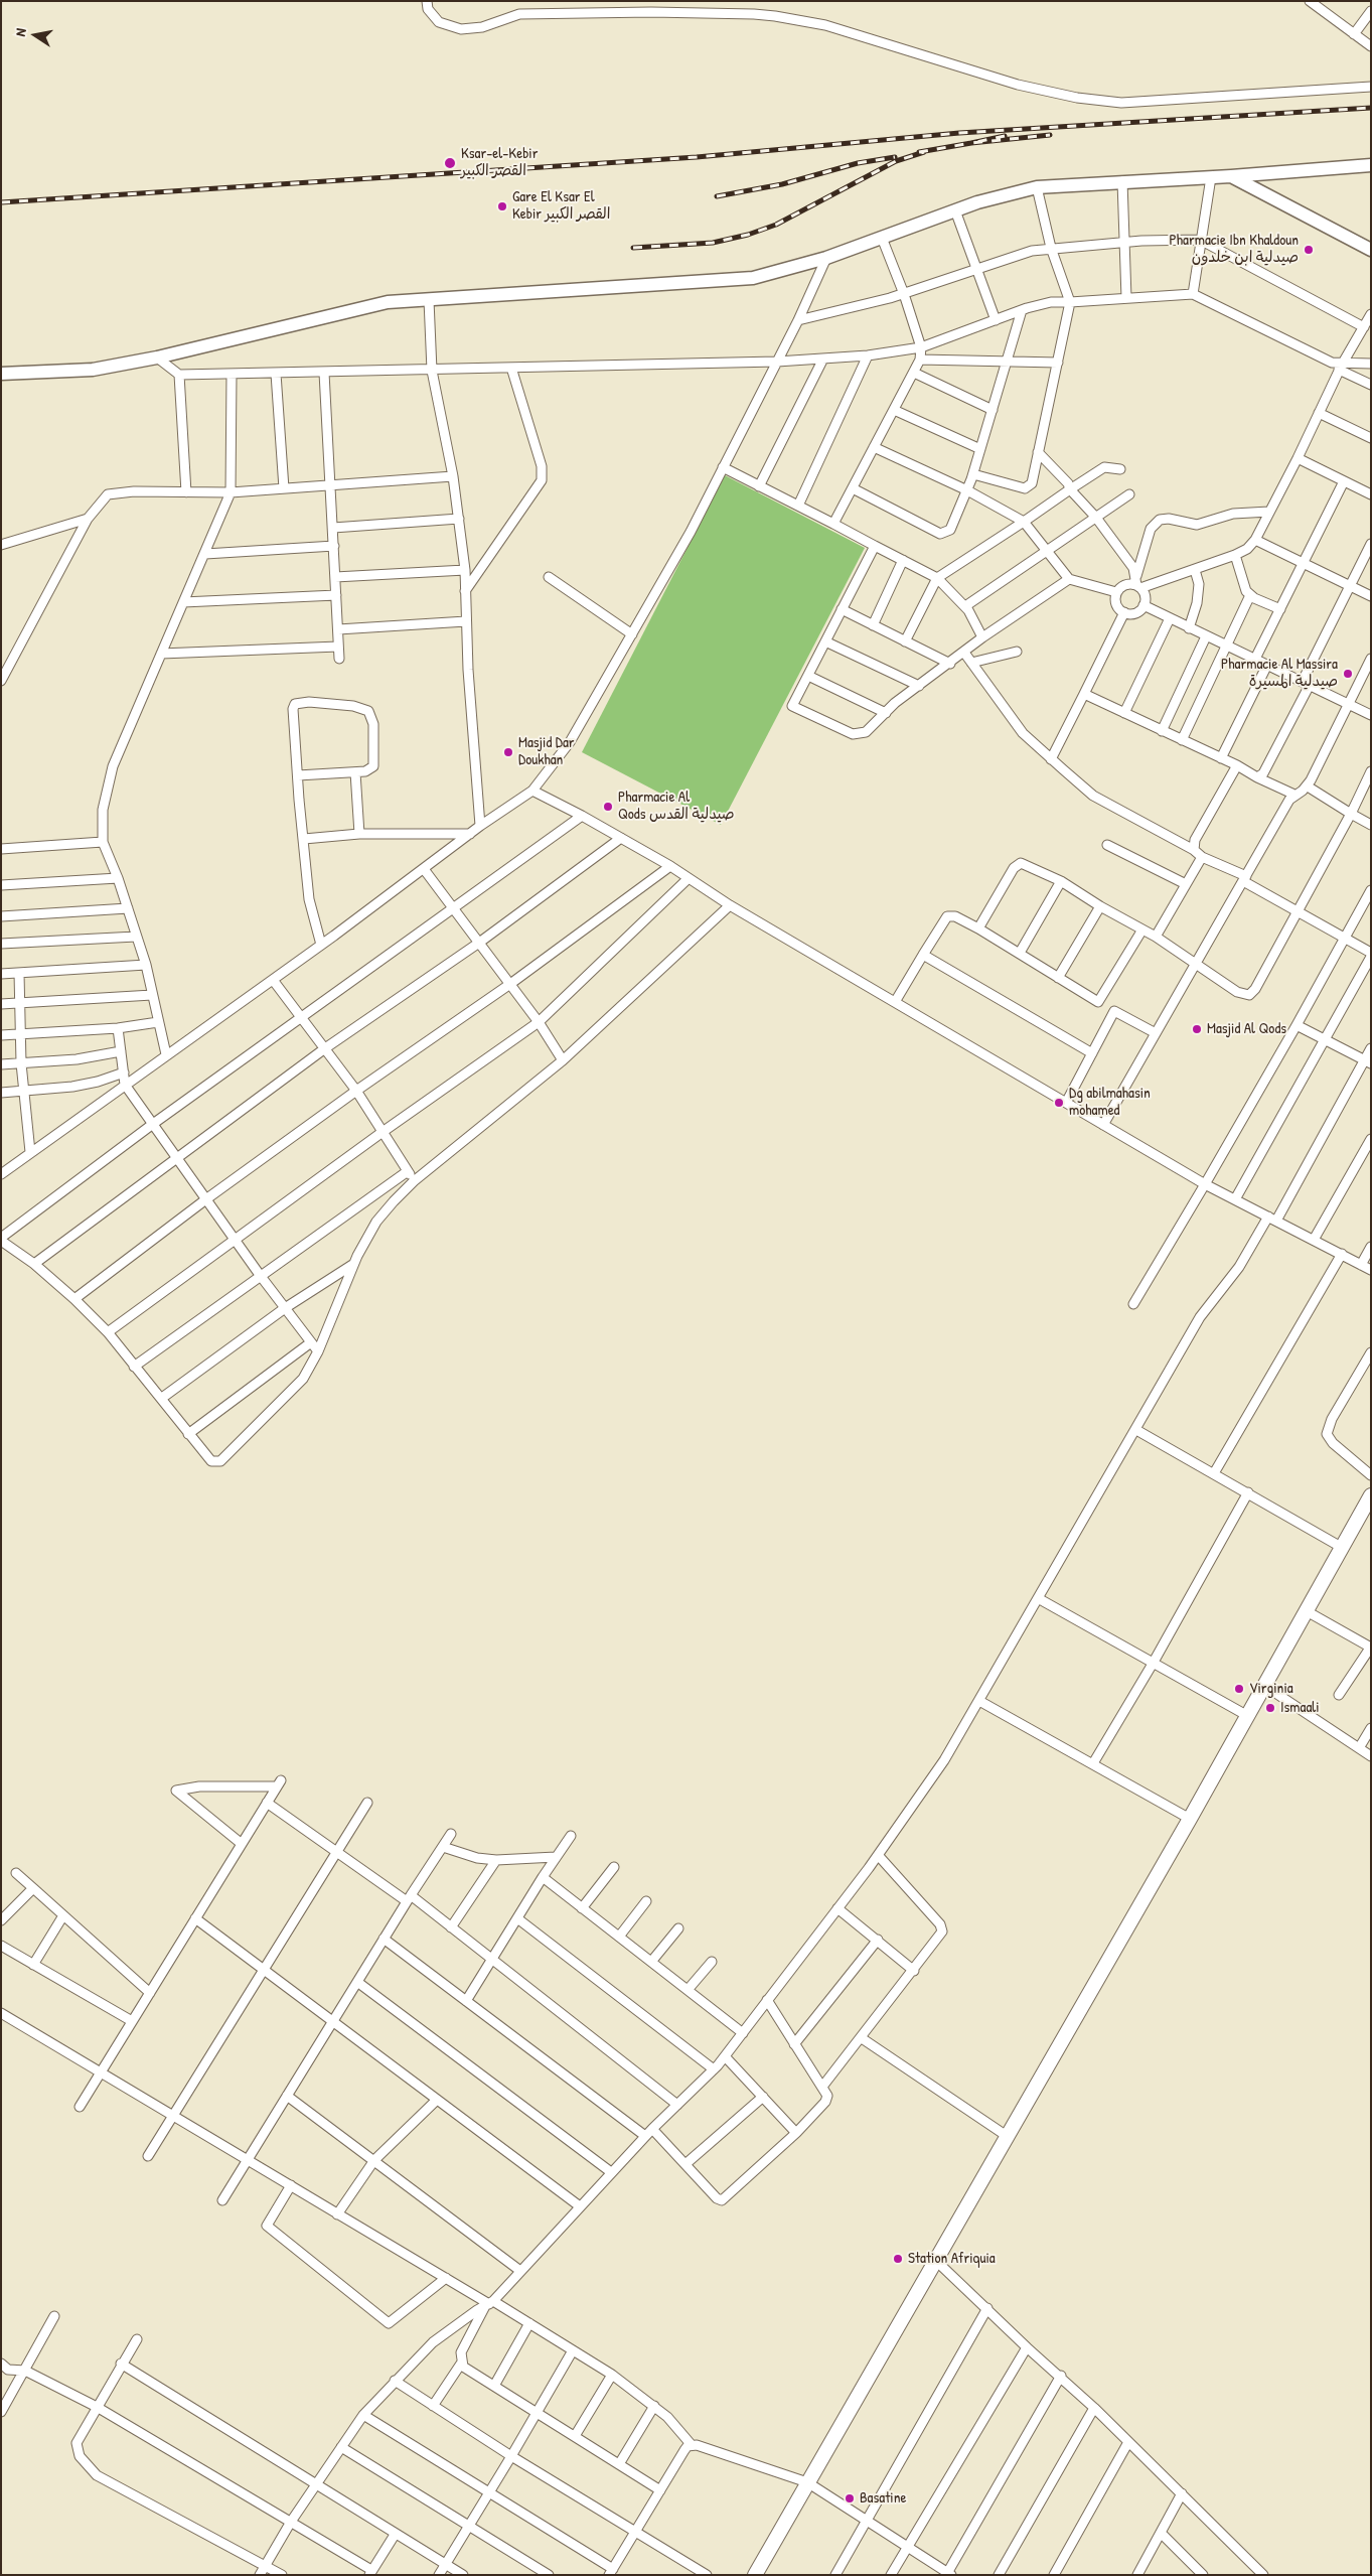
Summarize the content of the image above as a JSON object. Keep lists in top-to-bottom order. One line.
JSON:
{"places":["Ksar-el-Kebir القصر الكبير","Gare El Ksar El Kebir القصر الكبير","Pharmacie Ibn Khaldoun صيدلية ابن خلدون","Pharmacie Al Massira صيدلية المسيرة","Masjid Dar Doukhan","Pharmacie Al Qods صيدلية القدس","Masjid Al Qods","Dg abilmahasin mohamed","Virginia","Ismaali","Station Afriquia","Basatine"],"north":"left"}
